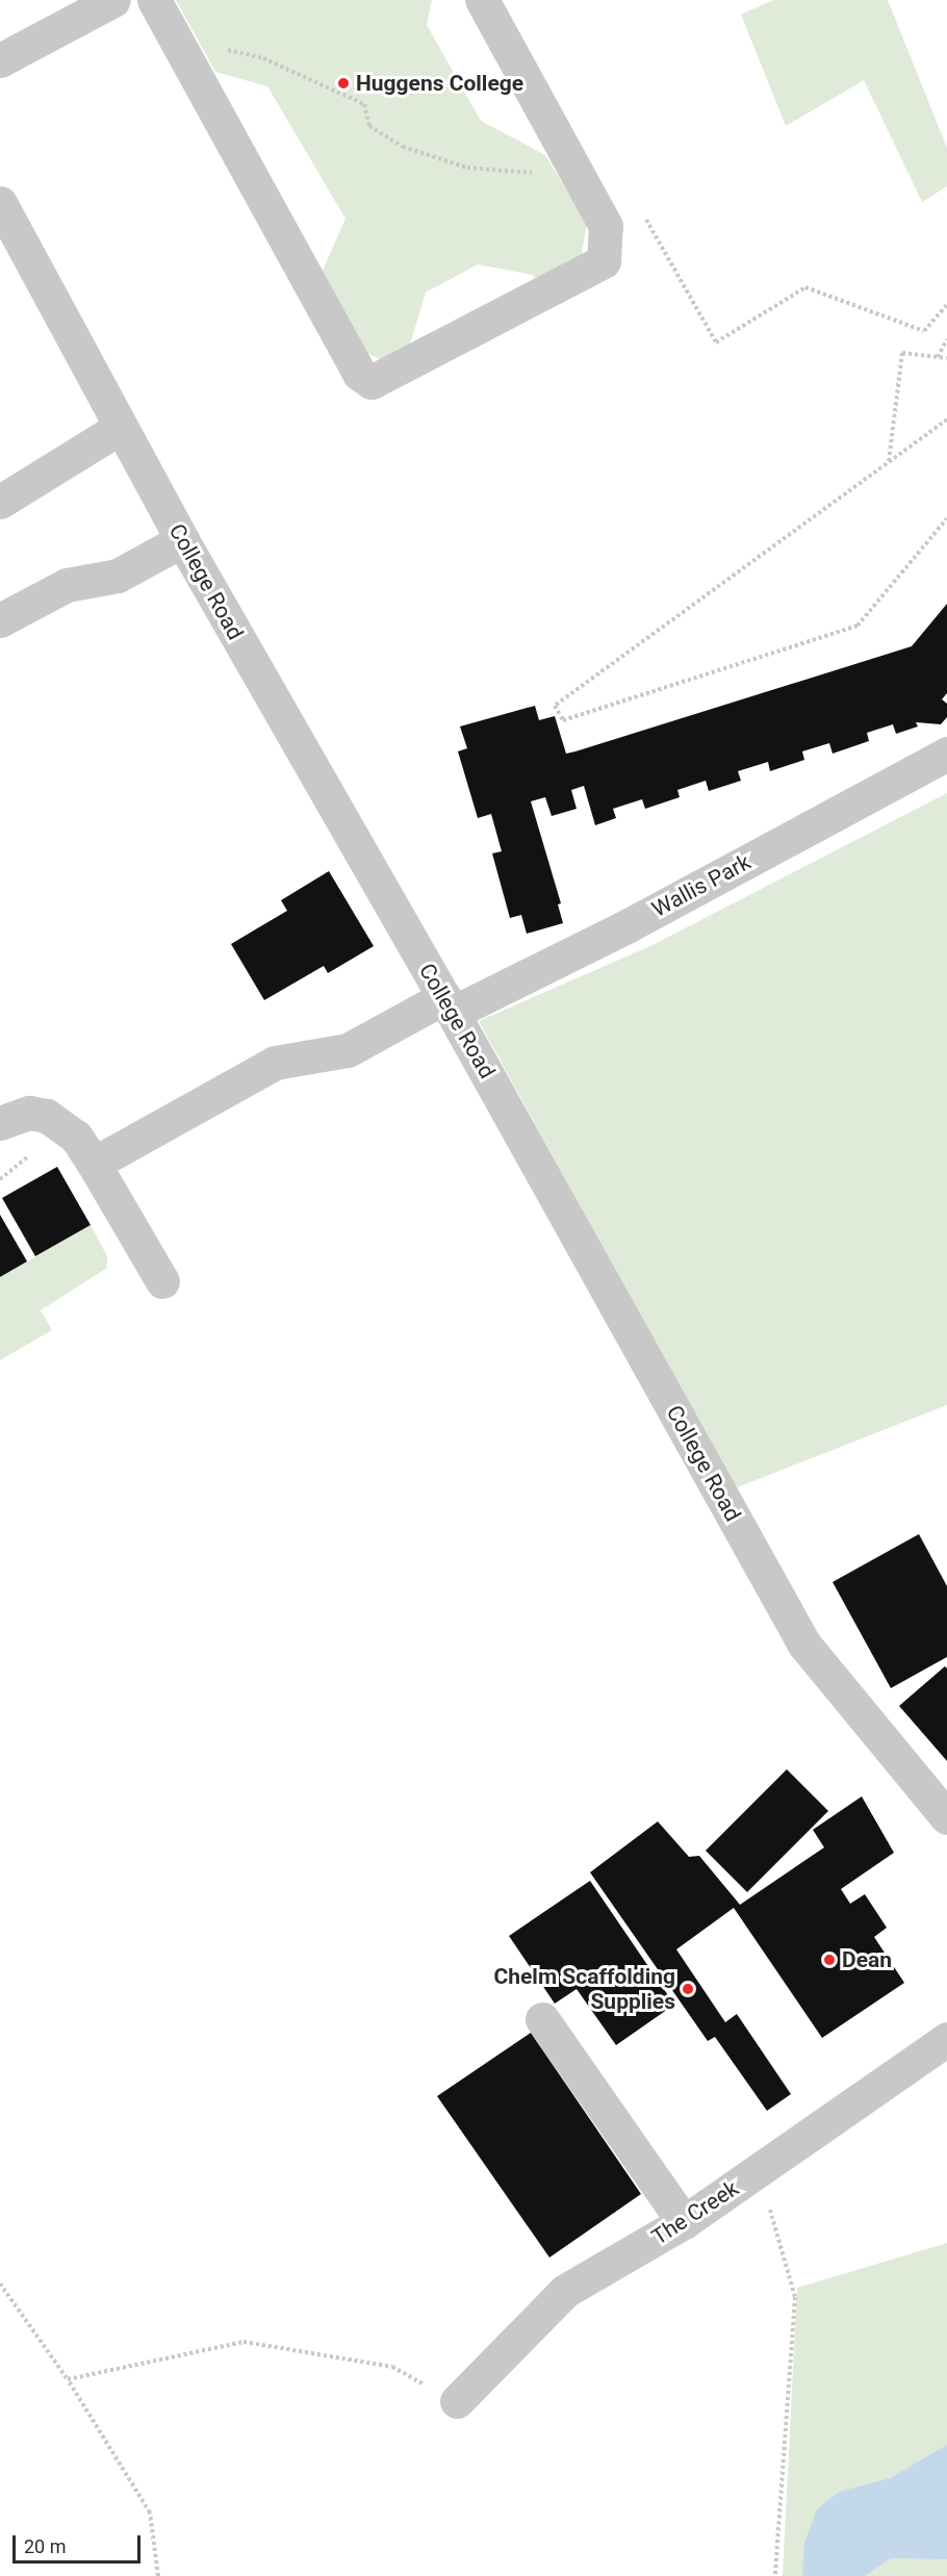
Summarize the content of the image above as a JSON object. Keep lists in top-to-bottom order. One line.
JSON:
{"streets":{"street":["College Road","Wallis Park","The Creek"]},"crossings":[["College Road","Wallis Park"]],"places":["Huggens College","Dean","Chelm Scaffolding Supplies"],"scale_bar":"20 m"}
